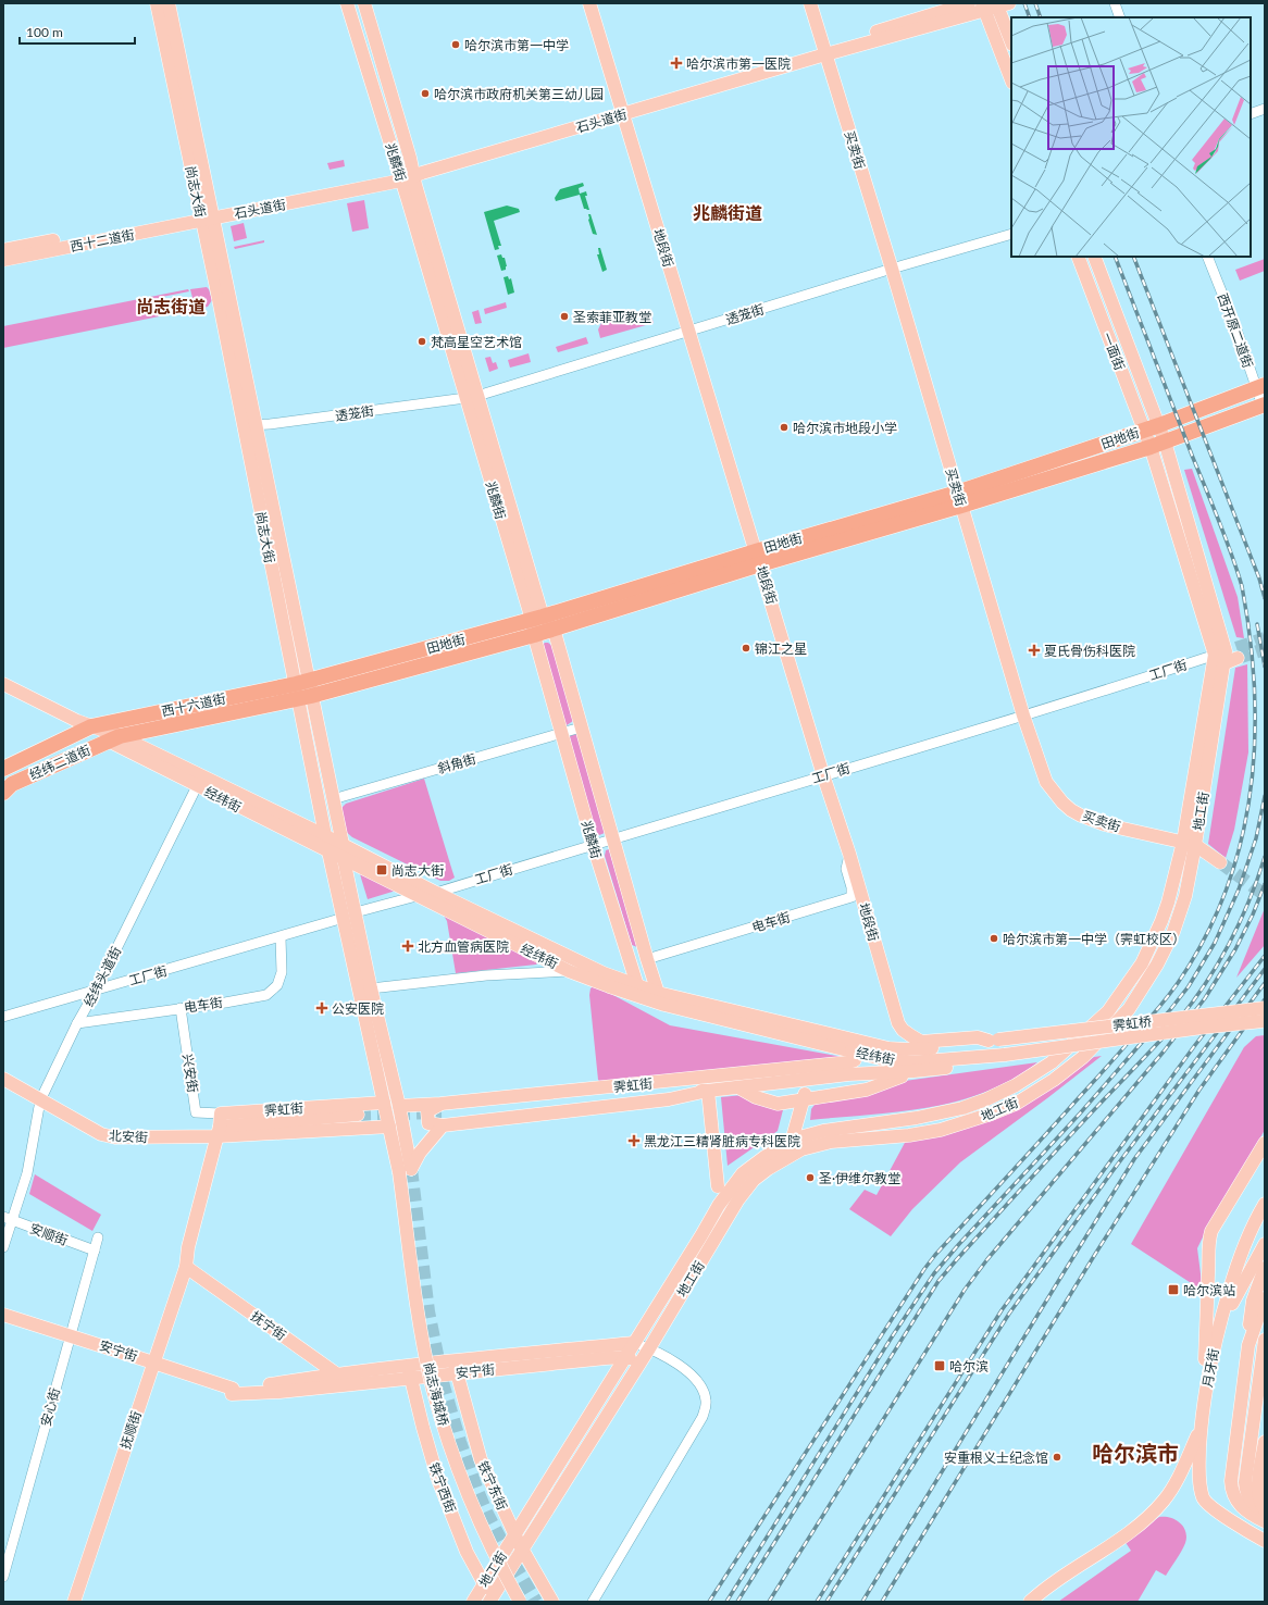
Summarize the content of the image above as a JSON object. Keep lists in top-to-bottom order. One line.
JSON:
{"streets":{"highway":["田地街","西十六道街","经纬二道街"],"main road":["石头道街","买卖街","兆麟街","尚志大街","西十二道街","地段街","一面街","经纬街","地工街","霁虹桥","霁虹街","北安街","抚宁街","安宁街","月牙街","尚志海城桥","抚顺街","铁宁东街","铁宁西街"],"street":["透笼街","西开原二道街","工厂街","斜角街","电车街","经纬头道街","兴安街","安顺街","安心街"]},"crossings":[["石头道街","买卖街"],["石头道街","兆麟街"],["石头道街","尚志大街"],["石头道街","西十二道街"],["石头道街","地段街"],["买卖街","透笼街"],["买卖街","田地街"],["买卖街","工厂街"],["买卖街","地工街"],["兆麟街","透笼街"],["兆麟街","田地街"],["兆麟街","工厂街"],["兆麟街","斜角街"],["兆麟街","经纬街"],["兆麟街","电车街"],["尚志大街","西十二道街"],["尚志大街","透笼街"],["尚志大街","田地街"],["尚志大街","工厂街"],["尚志大街","西十六道街"],["尚志大街","斜角街"],["尚志大街","经纬街"],["尚志大街","霁虹街"],["尚志大街","尚志海城桥"],["地段街","透笼街"],["地段街","田地街"],["地段街","工厂街"],["地段街","经纬街"],["地段街","电车街"],["地段街","霁虹桥"],["西开原二道街","田地街"],["一面街","田地街"],["一面街","地工街"],["田地街","西十六道街"],["田地街","地工街"],["工厂街","经纬街"],["工厂街","地工街"],["工厂街","电车街"],["工厂街","经纬头道街"],["西十六道街","经纬二道街"],["西十六道街","经纬街"],["经纬二道街","经纬街"],["经纬街","经纬头道街"],["经纬街","霁虹桥"],["经纬街","霁虹街"],["地工街","安宁街"],["地工街","铁宁东街"],["地工街","铁宁西街"],["电车街","经纬头道街"],["电车街","兴安街"],["经纬头道街","北安街"],["经纬头道街","安顺街"],["霁虹桥","霁虹街"],["兴安街","霁虹街"],["兴安街","北安街"],["霁虹街","北安街"],["安顺街","安心街"],["抚宁街","安宁街"],["抚宁街","抚顺街"],["安宁街","安心街"],["安宁街","抚顺街"],["安宁街","铁宁东街"],["安宁街","铁宁西街"]],"districts":["兆麟街道","尚志街道","哈尔滨市"],"places":{"other":["哈尔滨市第一中学","哈尔滨市政府机关第三幼儿园","圣索菲亚教堂","梵高星空艺术馆","哈尔滨市地段小学","锦江之星","哈尔滨市第一中学（霁虹校区）","圣·伊维尔教堂","安重根义士纪念馆"],"health":["哈尔滨市第一医院","夏氏骨伤科医院","北方血管病医院","公安医院","黑龙江三精肾脏病专科医院"],"transit":["尚志大街","哈尔滨站","哈尔滨"]},"scale_bar":"100 m"}
